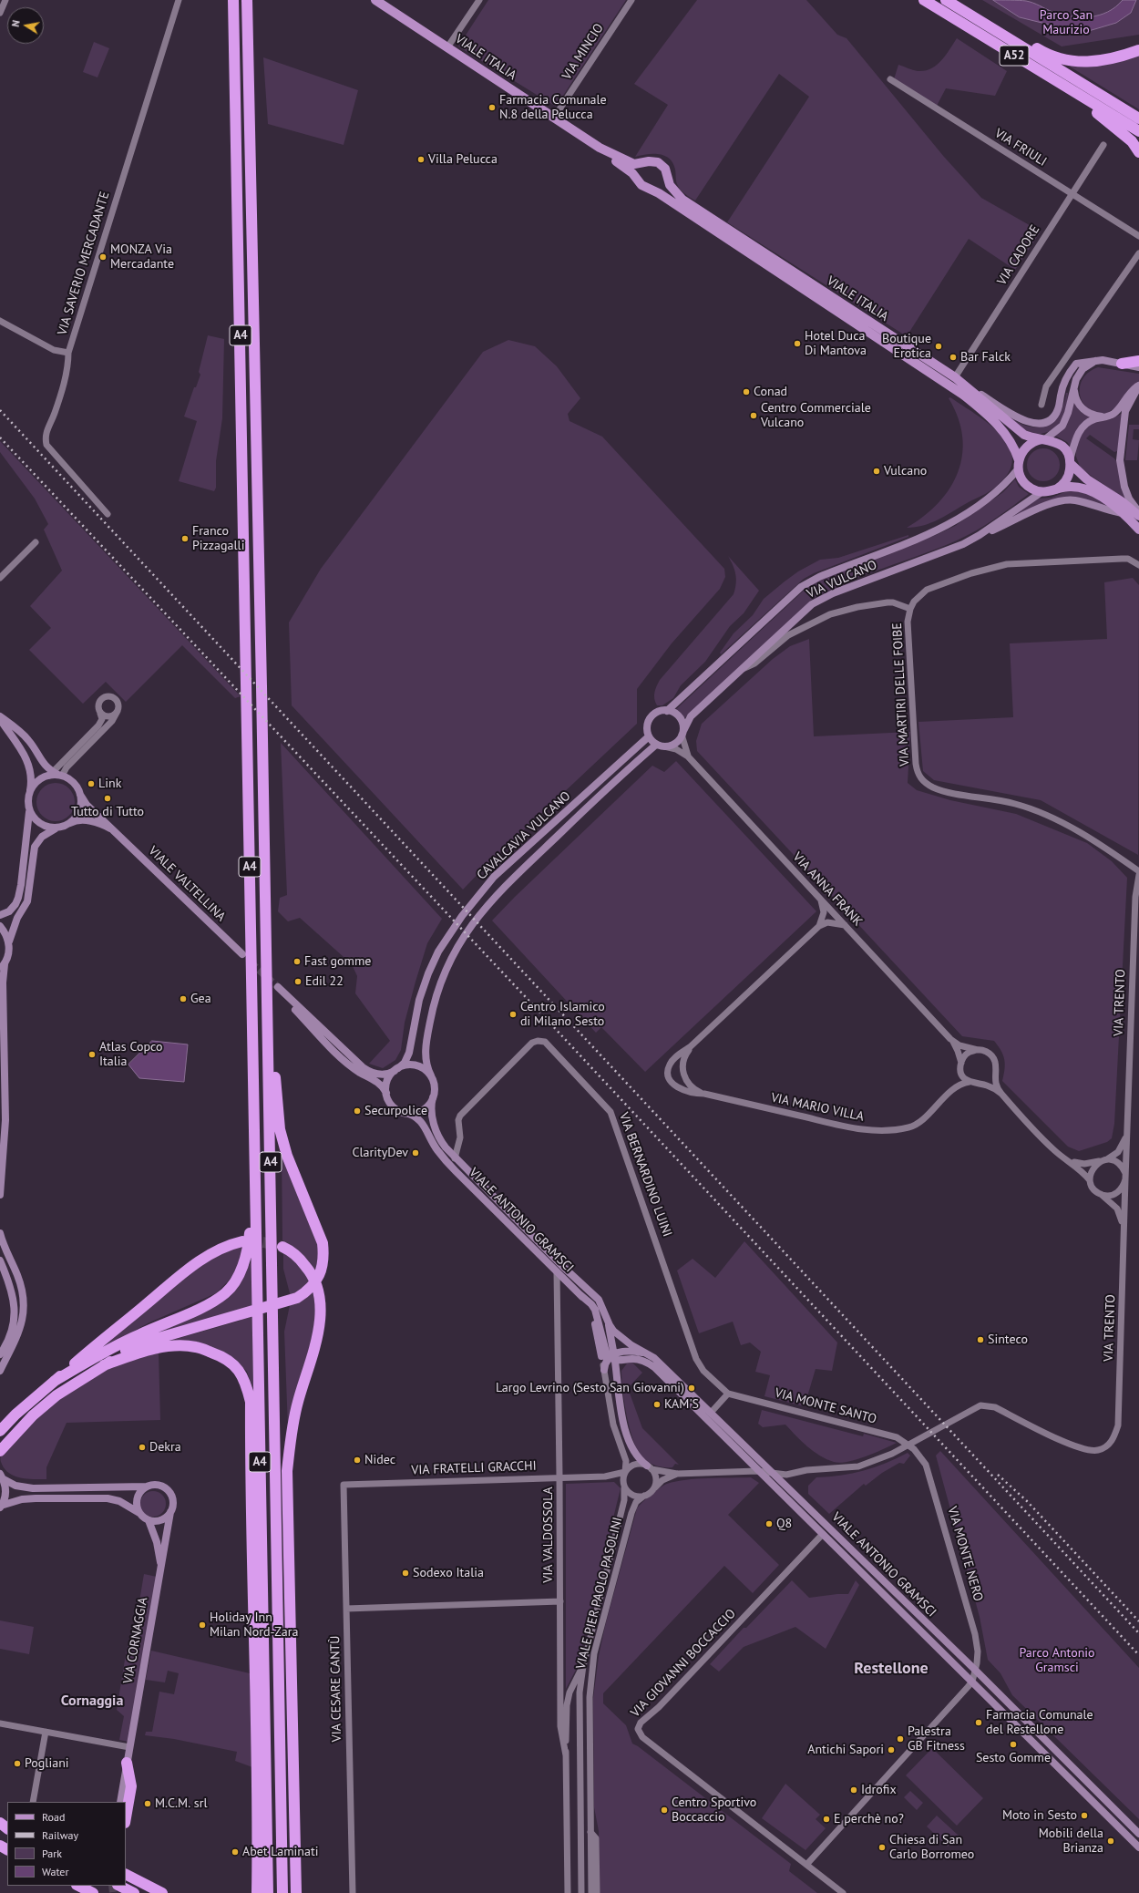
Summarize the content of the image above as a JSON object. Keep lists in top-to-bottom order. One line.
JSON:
{"streets":{"highway":["A52","A4"],"main road":["VIALE ITALIA","VIA VULCANO","CAVALCAVIA VULCANO","VIALE VALTELLINA","VIALE ANTONIO GRAMSCI","VIA CORNAGGIA"],"street":["VIA MINCIO","VIA FRIULI","VIA CADORE","VIA SAVERIO MERCADANTE","VIA MARTIRI DELLE FOIBE","VIA ANNA FRANK","VIA TRENTO","VIA MARIO VILLA","VIA BERNARDINO LUINI","VIA MONTE SANTO","VIA FRATELLI GRACCHI","VIA VALDOSSOLA","VIA MONTE NERO","VIALE PIER PAOLO PASOLINI","VIA GIOVANNI BOCCACCIO","VIA CESARE CANTÙ"]},"crossings":[["VIA MINCIO","VIALE ITALIA"],["VIALE ITALIA","VIA CADORE"],["VIALE ITALIA","VIA VULCANO"],["VIA FRIULI","VIA CADORE"],["VIA VULCANO","VIA MARTIRI DELLE FOIBE"],["VIA VULCANO","CAVALCAVIA VULCANO"],["VIA VULCANO","VIA ANNA FRANK"],["CAVALCAVIA VULCANO","VIA ANNA FRANK"],["CAVALCAVIA VULCANO","VIALE ANTONIO GRAMSCI"],["VIA ANNA FRANK","VIA MARIO VILLA"],["VIA TRENTO","VIALE ANTONIO GRAMSCI"],["VIA BERNARDINO LUINI","VIALE ANTONIO GRAMSCI"],["VIA BERNARDINO LUINI","VIA MONTE SANTO"],["VIALE ANTONIO GRAMSCI","VIA VALDOSSOLA"],["VIALE ANTONIO GRAMSCI","VIA MONTE NERO"],["VIALE ANTONIO GRAMSCI","VIA GIOVANNI BOCCACCIO"],["VIA MONTE SANTO","VIA MONTE NERO"],["VIA FRATELLI GRACCHI","VIA VALDOSSOLA"],["VIA FRATELLI GRACCHI","VIALE PIER PAOLO PASOLINI"],["VIA FRATELLI GRACCHI","VIA CESARE CANTÙ"],["VIA VALDOSSOLA","VIALE PIER PAOLO PASOLINI"],["VIA MONTE NERO","VIA GIOVANNI BOCCACCIO"]],"districts":["Restellone","Cornaggia"],"parks":["Parco San Maurizio","Parco Antonio Gramsci"],"places":["Farmacia Comunale N.8 della Pelucca","Villa Pelucca","MONZA Via Mercadante","Hotel Duca Di Mantova","Boutique Erotica","Bar Falck","Conad","Centro Commerciale Vulcano","Vulcano","Franco Pizzagalli","Link","Tutto di Tutto","Fast gomme","Edil 22","Gea","Centro Islamico di Milano Sesto","Atlas Copco Italia","Securpolice","ClarityDev","Sinteco","Largo Levrino (Sesto San Giovanni)","KAM'S","Dekra","Nidec","Q8","Sodexo Italia","Holiday Inn Milan Nord-Zara","Farmacia Comunale del Restellone","Palestra GB Fitness","Sesto Gomme","Antichi Sapori","Pogliani","Idrofix","M.C.M. srl","Centro Sportivo Boccaccio","Moto in Sesto","E perchè no?","Mobili della Brianza","Chiesa di San Carlo Borromeo","Abet Laminati"],"legend":["Road","Railway","Park","Water"],"north":"left"}
